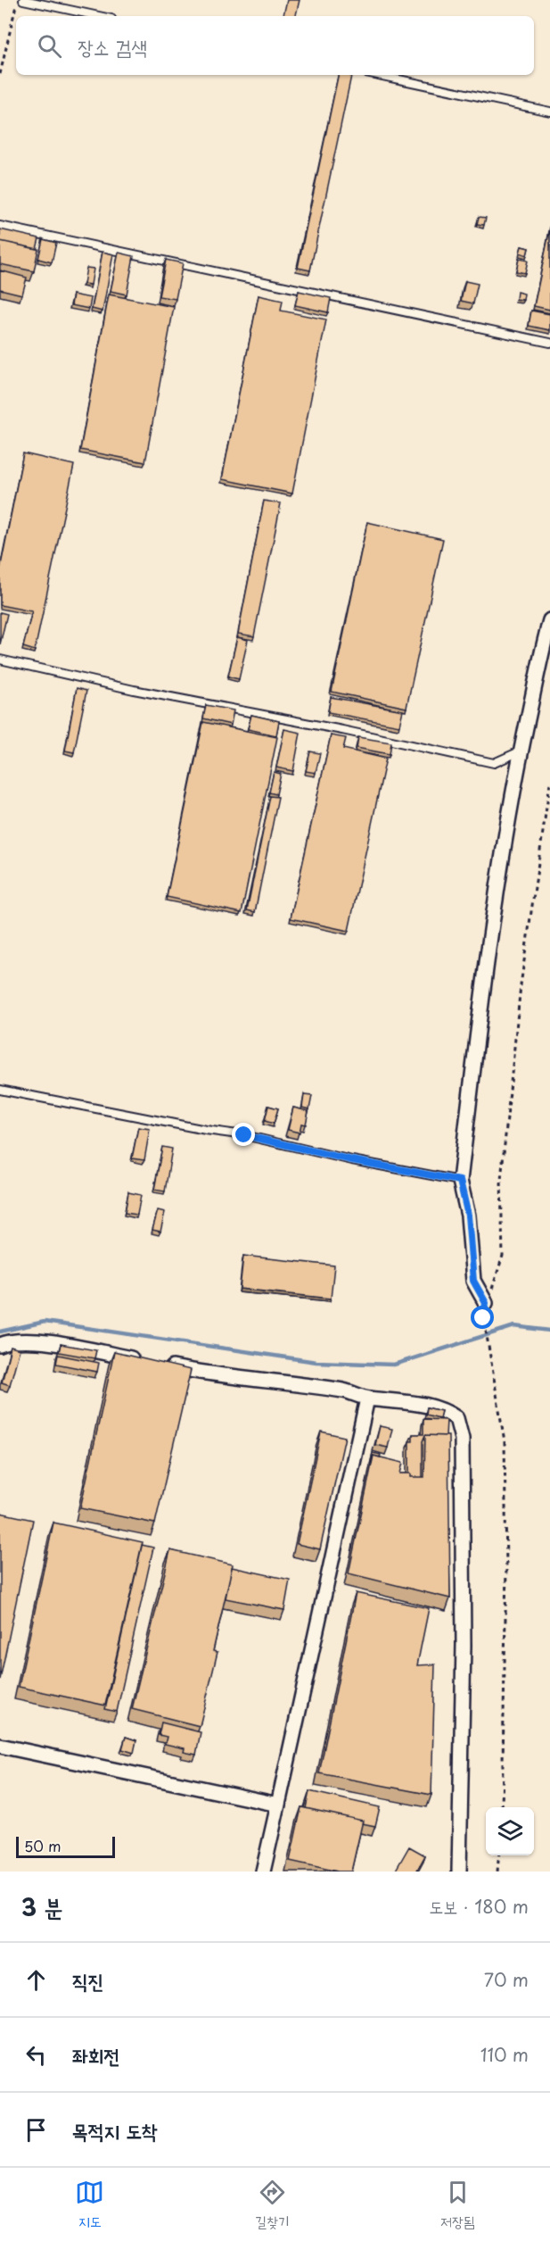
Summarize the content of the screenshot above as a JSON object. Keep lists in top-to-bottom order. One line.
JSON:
{"scale_bar":"50 m","page":{"search":"장소 검색","scale":"50 m","heading":["3 분","도보 · 180 m"],"list":[["직진","70 m"],["좌회전","110 m"],"목적지 도착"],"nav":["지도","길찾기","저장됨"]}}
